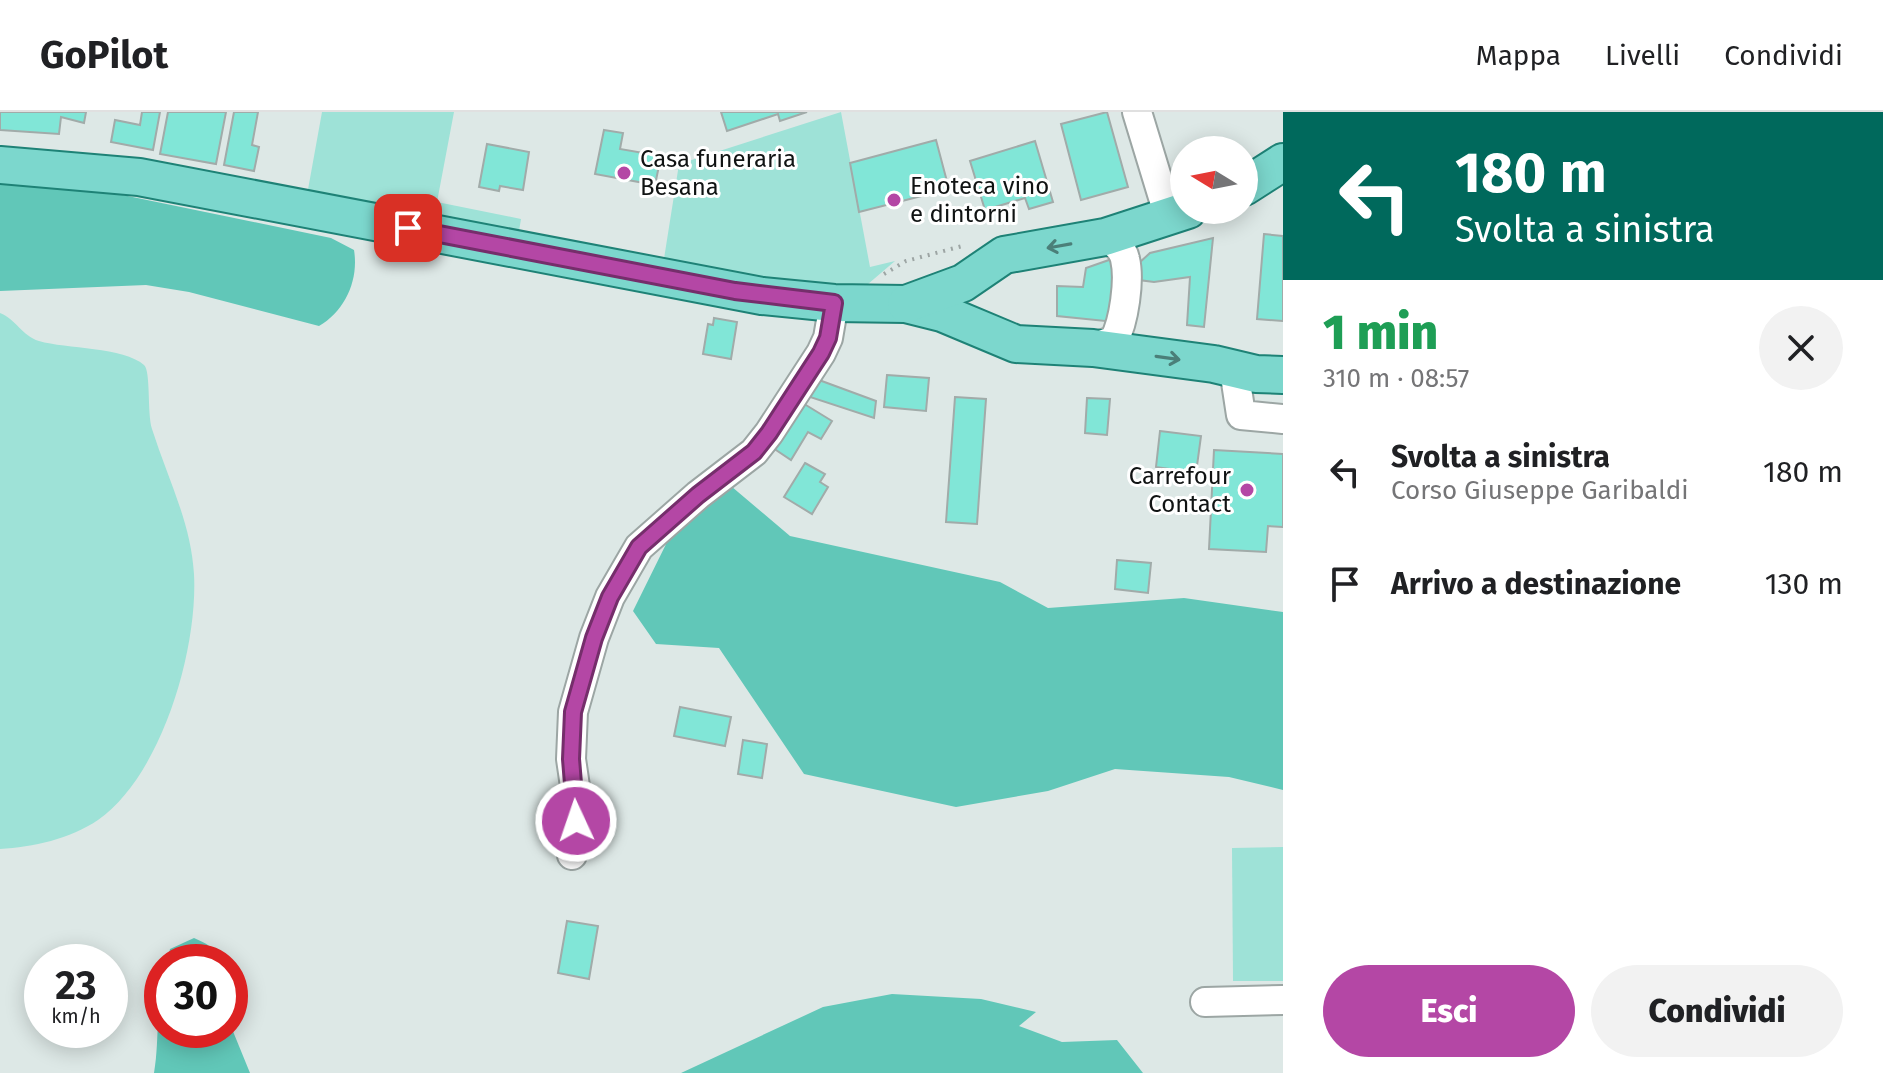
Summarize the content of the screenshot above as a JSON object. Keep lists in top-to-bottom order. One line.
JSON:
{"places":["Casa funeraria Besana","Enoteca vino e dintorni","Carrefour Contact"],"north":"left","page":{"header":"GoPilot","nav":["Mappa","Livelli","Condividi"],"turn":["180 m","Svolta a sinistra"],"heading":["1 min","310 m · 08:57"],"list":[{"name":"Svolta a sinistra","note":"Corso Giuseppe Garibaldi","value":"180 m"},{"name":"Arrivo a destinazione","value":"130 m"}],"speed":"23 km/h","limit":"30","buttons":["Esci","Condividi"]}}
